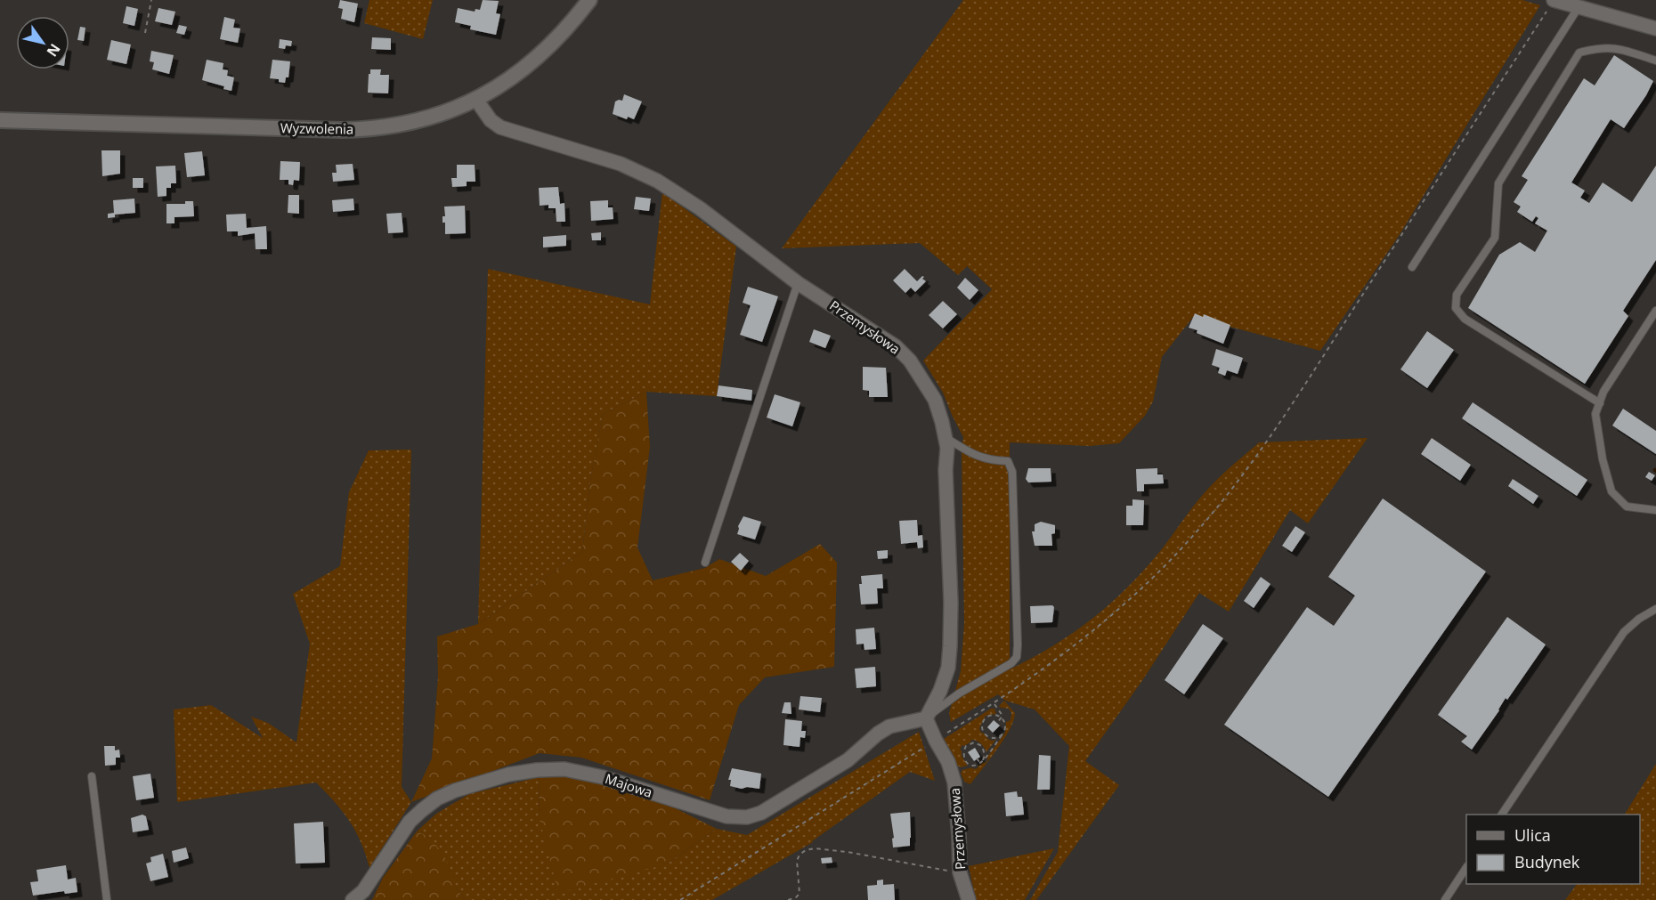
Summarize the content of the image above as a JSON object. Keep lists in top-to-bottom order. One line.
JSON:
{"streets":{"street":["Wyzwolenia","Przemysłowa","Majowa"]},"crossings":[["Wyzwolenia","Przemysłowa"],["Przemysłowa","Majowa"]],"legend":["Ulica","Budynek"],"north":"bottom right"}
